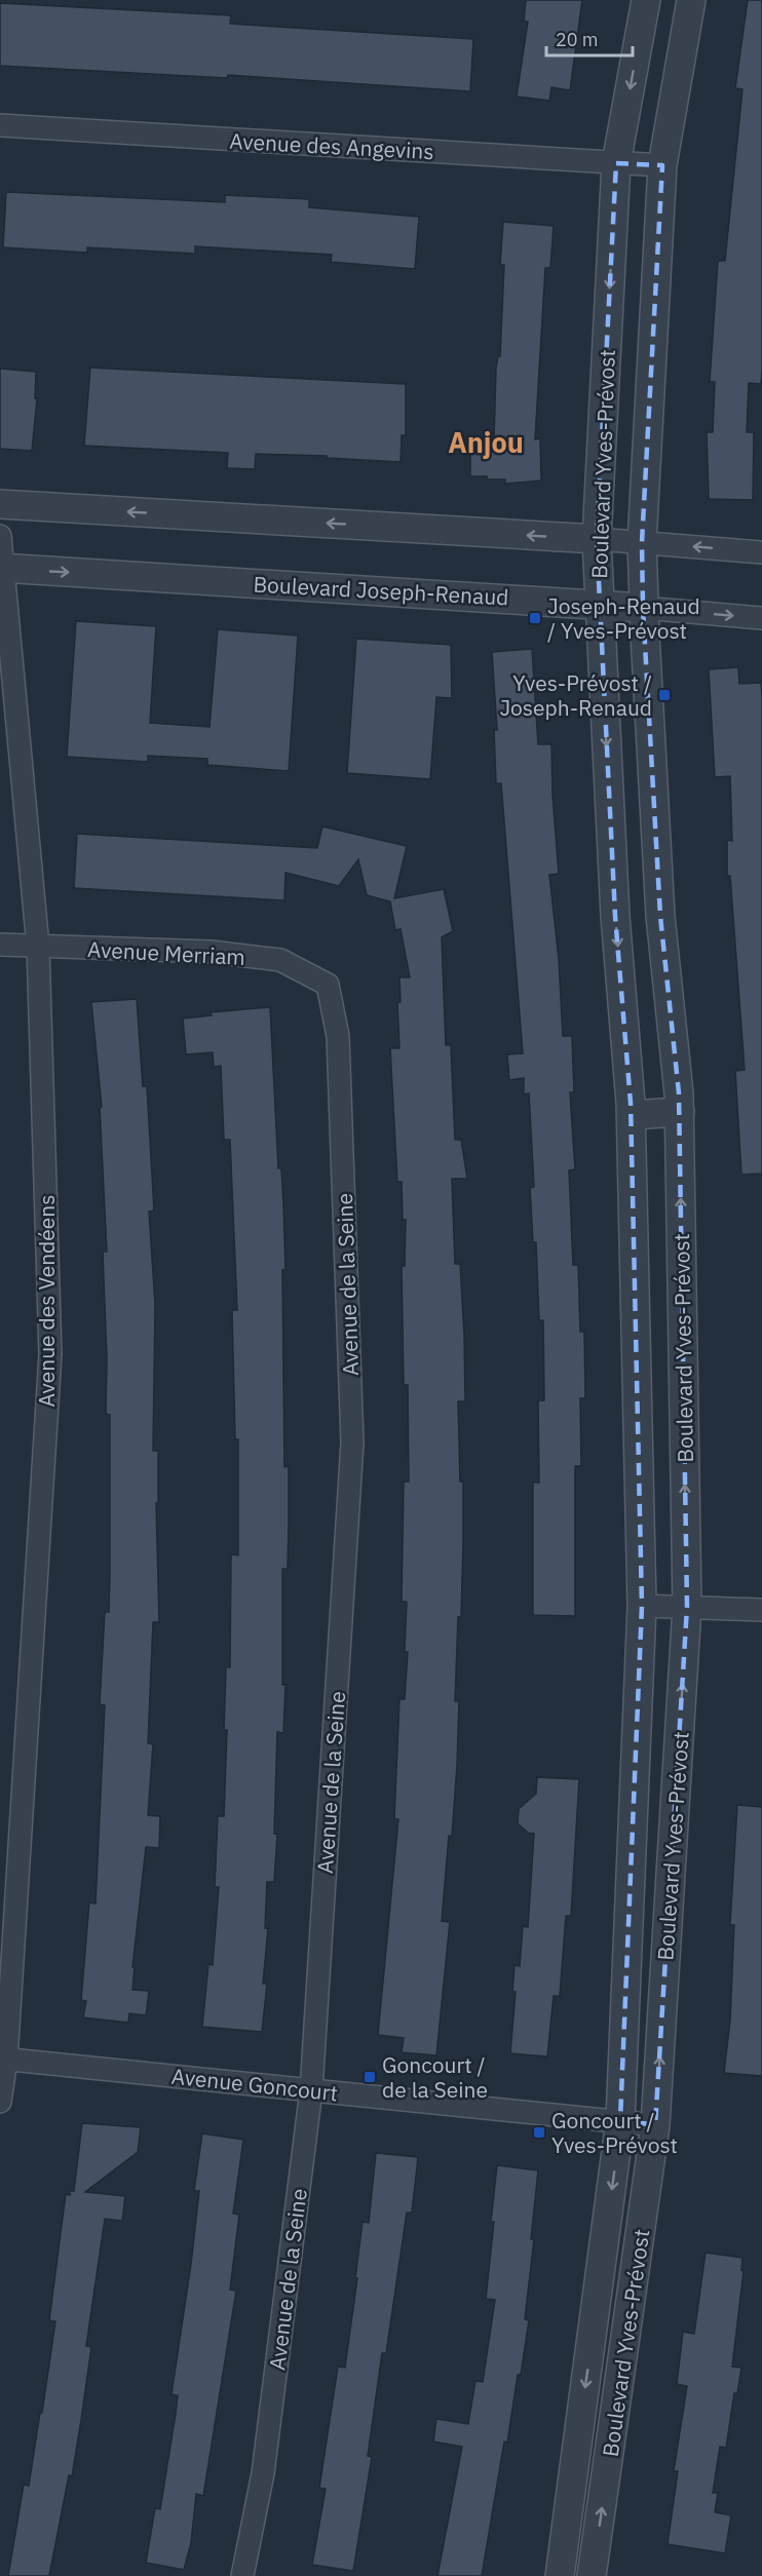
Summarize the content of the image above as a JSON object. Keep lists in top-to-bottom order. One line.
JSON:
{"streets":{"street":["Avenue des Angevins","Boulevard Yves-Prévost","Boulevard Joseph-Renaud","Avenue Merriam","Avenue de la Seine","Avenue des Vendéens","Avenue Goncourt"]},"crossings":[["Avenue des Angevins","Boulevard Yves-Prévost"],["Boulevard Yves-Prévost","Boulevard Joseph-Renaud"],["Boulevard Yves-Prévost","Avenue Goncourt"],["Boulevard Joseph-Renaud","Avenue des Vendéens"],["Avenue Merriam","Avenue de la Seine"],["Avenue Merriam","Avenue des Vendéens"],["Avenue de la Seine","Avenue Goncourt"],["Avenue des Vendéens","Avenue Goncourt"]],"districts":["Anjou"],"places":{"transit":["Joseph-Renaud / Yves-Prévost","Yves-Prévost / Joseph-Renaud","Goncourt / de la Seine","Goncourt / Yves-Prévost"]},"scale_bar":"20 m"}
